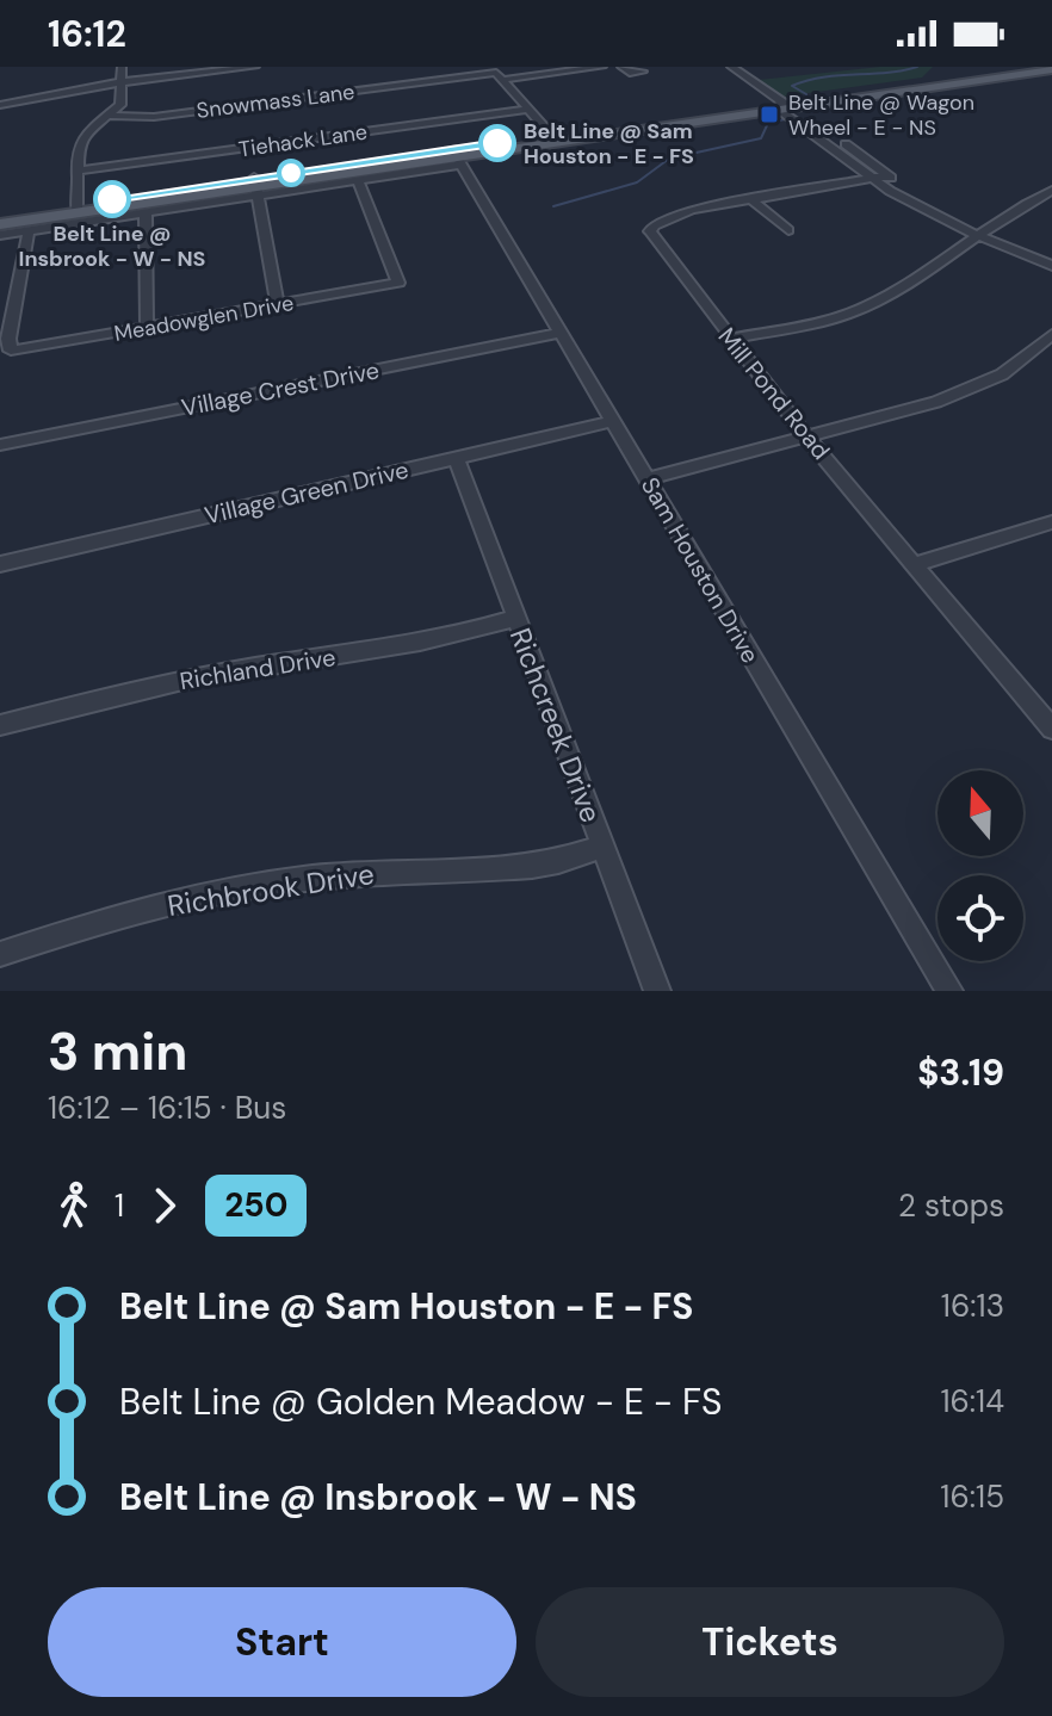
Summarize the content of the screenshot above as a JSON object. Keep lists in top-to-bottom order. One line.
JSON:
{"streets":{"street":["Snowmass Lane","Tiehack Lane","Meadowglen Drive","Village Crest Drive","Mill Pond Road","Village Green Drive","Sam Houston Drive","Richland Drive","Richcreek Drive","Richbrook Drive"]},"crossings":[["Village Crest Drive","Sam Houston Drive"],["Village Green Drive","Sam Houston Drive"],["Village Green Drive","Richcreek Drive"],["Richland Drive","Richcreek Drive"],["Richcreek Drive","Richbrook Drive"]],"places":{"transit":["Belt Line @ Wagon Wheel - E - NS"],"other":["Belt Line @ Sam Houston - E - FS","Belt Line @ Insbrook - W - NS"]},"lines":["bus line 250"],"north":"top","page":{"status":"16:12","heading":["3 min","16:12 – 16:15 · Bus","$3.19"],"legs":["1","250","2 stops"],"list":[{"name":"Belt Line @ Sam Houston - E - FS","value":"16:13"},{"name":"Belt Line @ Golden Meadow - E - FS","value":"16:14"},{"name":"Belt Line @ Insbrook - W - NS","value":"16:15"}],"buttons":["Start","Tickets"]}}
